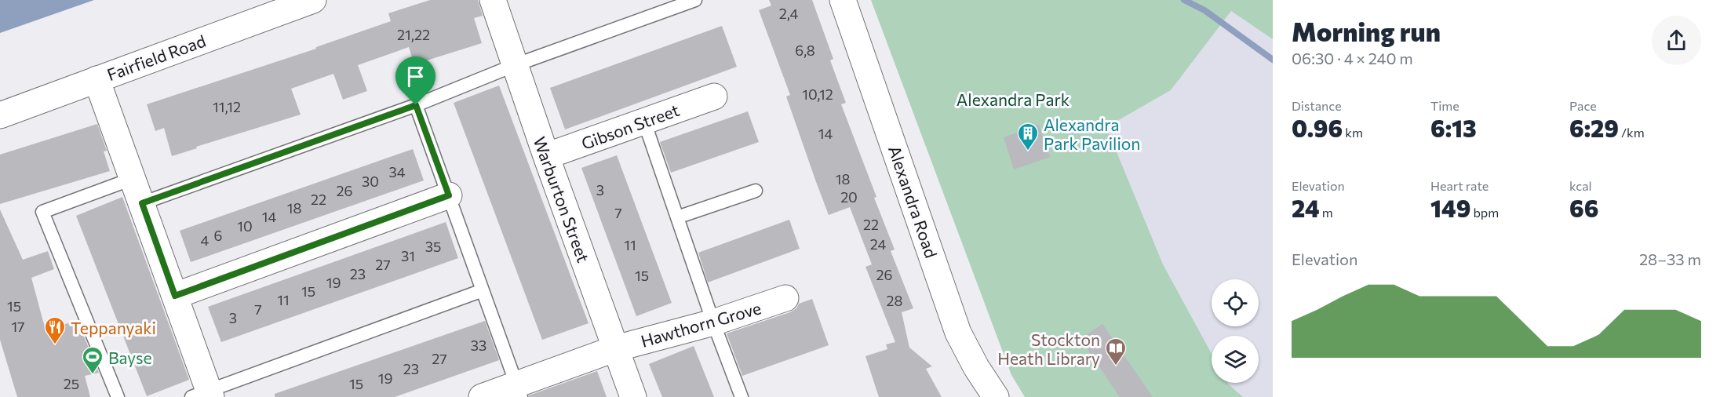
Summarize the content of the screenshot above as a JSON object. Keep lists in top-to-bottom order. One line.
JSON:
{"streets":{"street":["Fairfield Road","Gibson Street","Warburton Street","Alexandra Road","Hawthorn Grove"]},"crossings":[["Gibson Street","Warburton Street"],["Warburton Street","Hawthorn Grove"]],"parks":["Alexandra Park"],"places":{"building":["Alexandra Park Pavilion"],"restaurant":["Teppanyaki"],"library":["Stockton Heath Library"],"sports":["Bayse"]},"house_numbers":["2,4","21,22","6,8","10,12","11,12","14","34","18","30","3","26","20","22","18","7","14","22","10","6","4","24","11","35","31","27","23","26","15","19","15","11","28","15","7","3","17","33","27","23","19","25","15"],"page":{"heading":["Morning run","06:30 · 4 × 240 m"],"stats":[["Distance","0.96 km"],["Time","6:13"],["Pace","6:29 /km"],["Elevation","24 m"],["Heart rate","149 bpm"],["kcal","66"]],"chart":["Elevation","28–33 m"]}}
